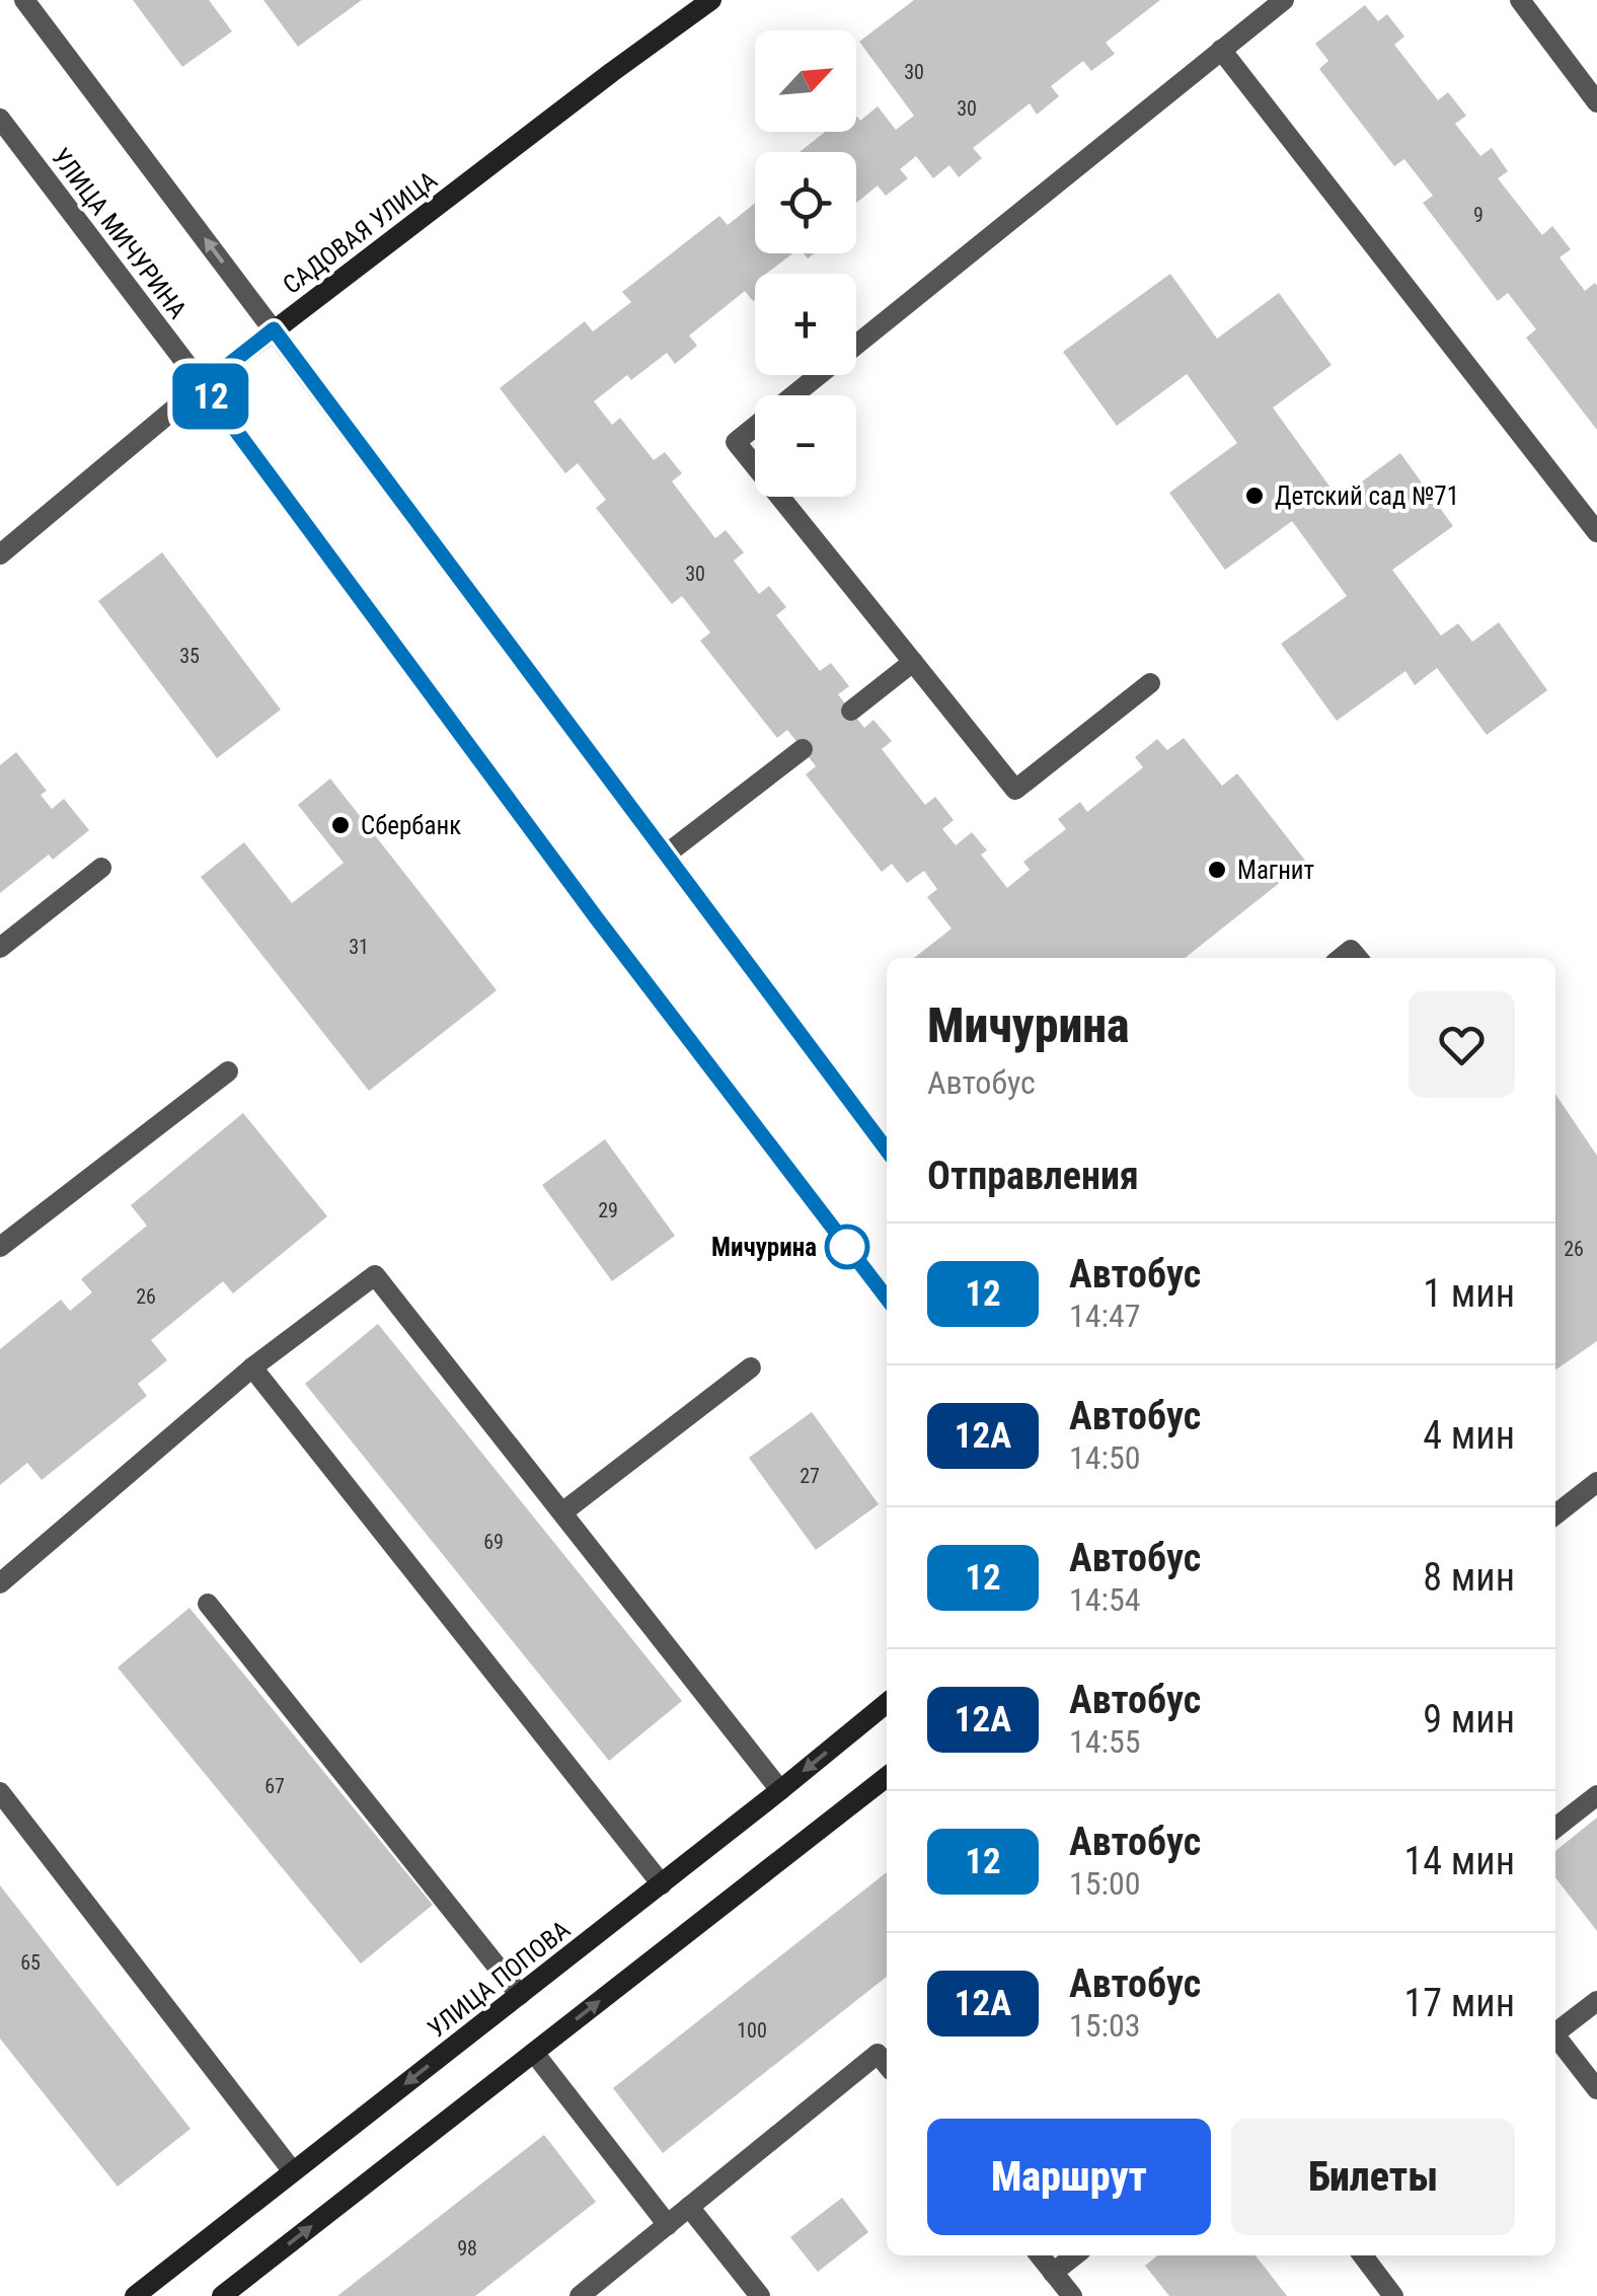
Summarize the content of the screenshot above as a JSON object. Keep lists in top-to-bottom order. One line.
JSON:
{"streets":{"main road":["САДОВАЯ УЛИЦА","УЛИЦА МИЧУРИНА","УЛИЦА ПОПОВА"]},"crossings":[["САДОВАЯ УЛИЦА","УЛИЦА МИЧУРИНА"]],"places":["Детский сад №71","Сбербанк","Магнит","Мичурина"],"lines":["bus line 12"],"house_numbers":["30","30","9","30","35","31","29","26","26","27","69","67","65","100","98"],"north":"top right","page":{"on_map":"12","map_buttons":["+","−"],"heading":[["Мичурина","Автобус"],"Отправления"],"list":[{"mark":"12","name":"Автобус","note":"14:47","value":"1 мин"},{"mark":"12А","name":"Автобус","note":"14:50","value":"4 мин"},{"mark":"12","name":"Автобус","note":"14:54","value":"8 мин"},{"mark":"12А","name":"Автобус","note":"14:55","value":"9 мин"},{"mark":"12","name":"Автобус","note":"15:00","value":"14 мин"},{"mark":"12А","name":"Автобус","note":"15:03","value":"17 мин"}],"buttons":["Маршрут","Билеты"]}}
